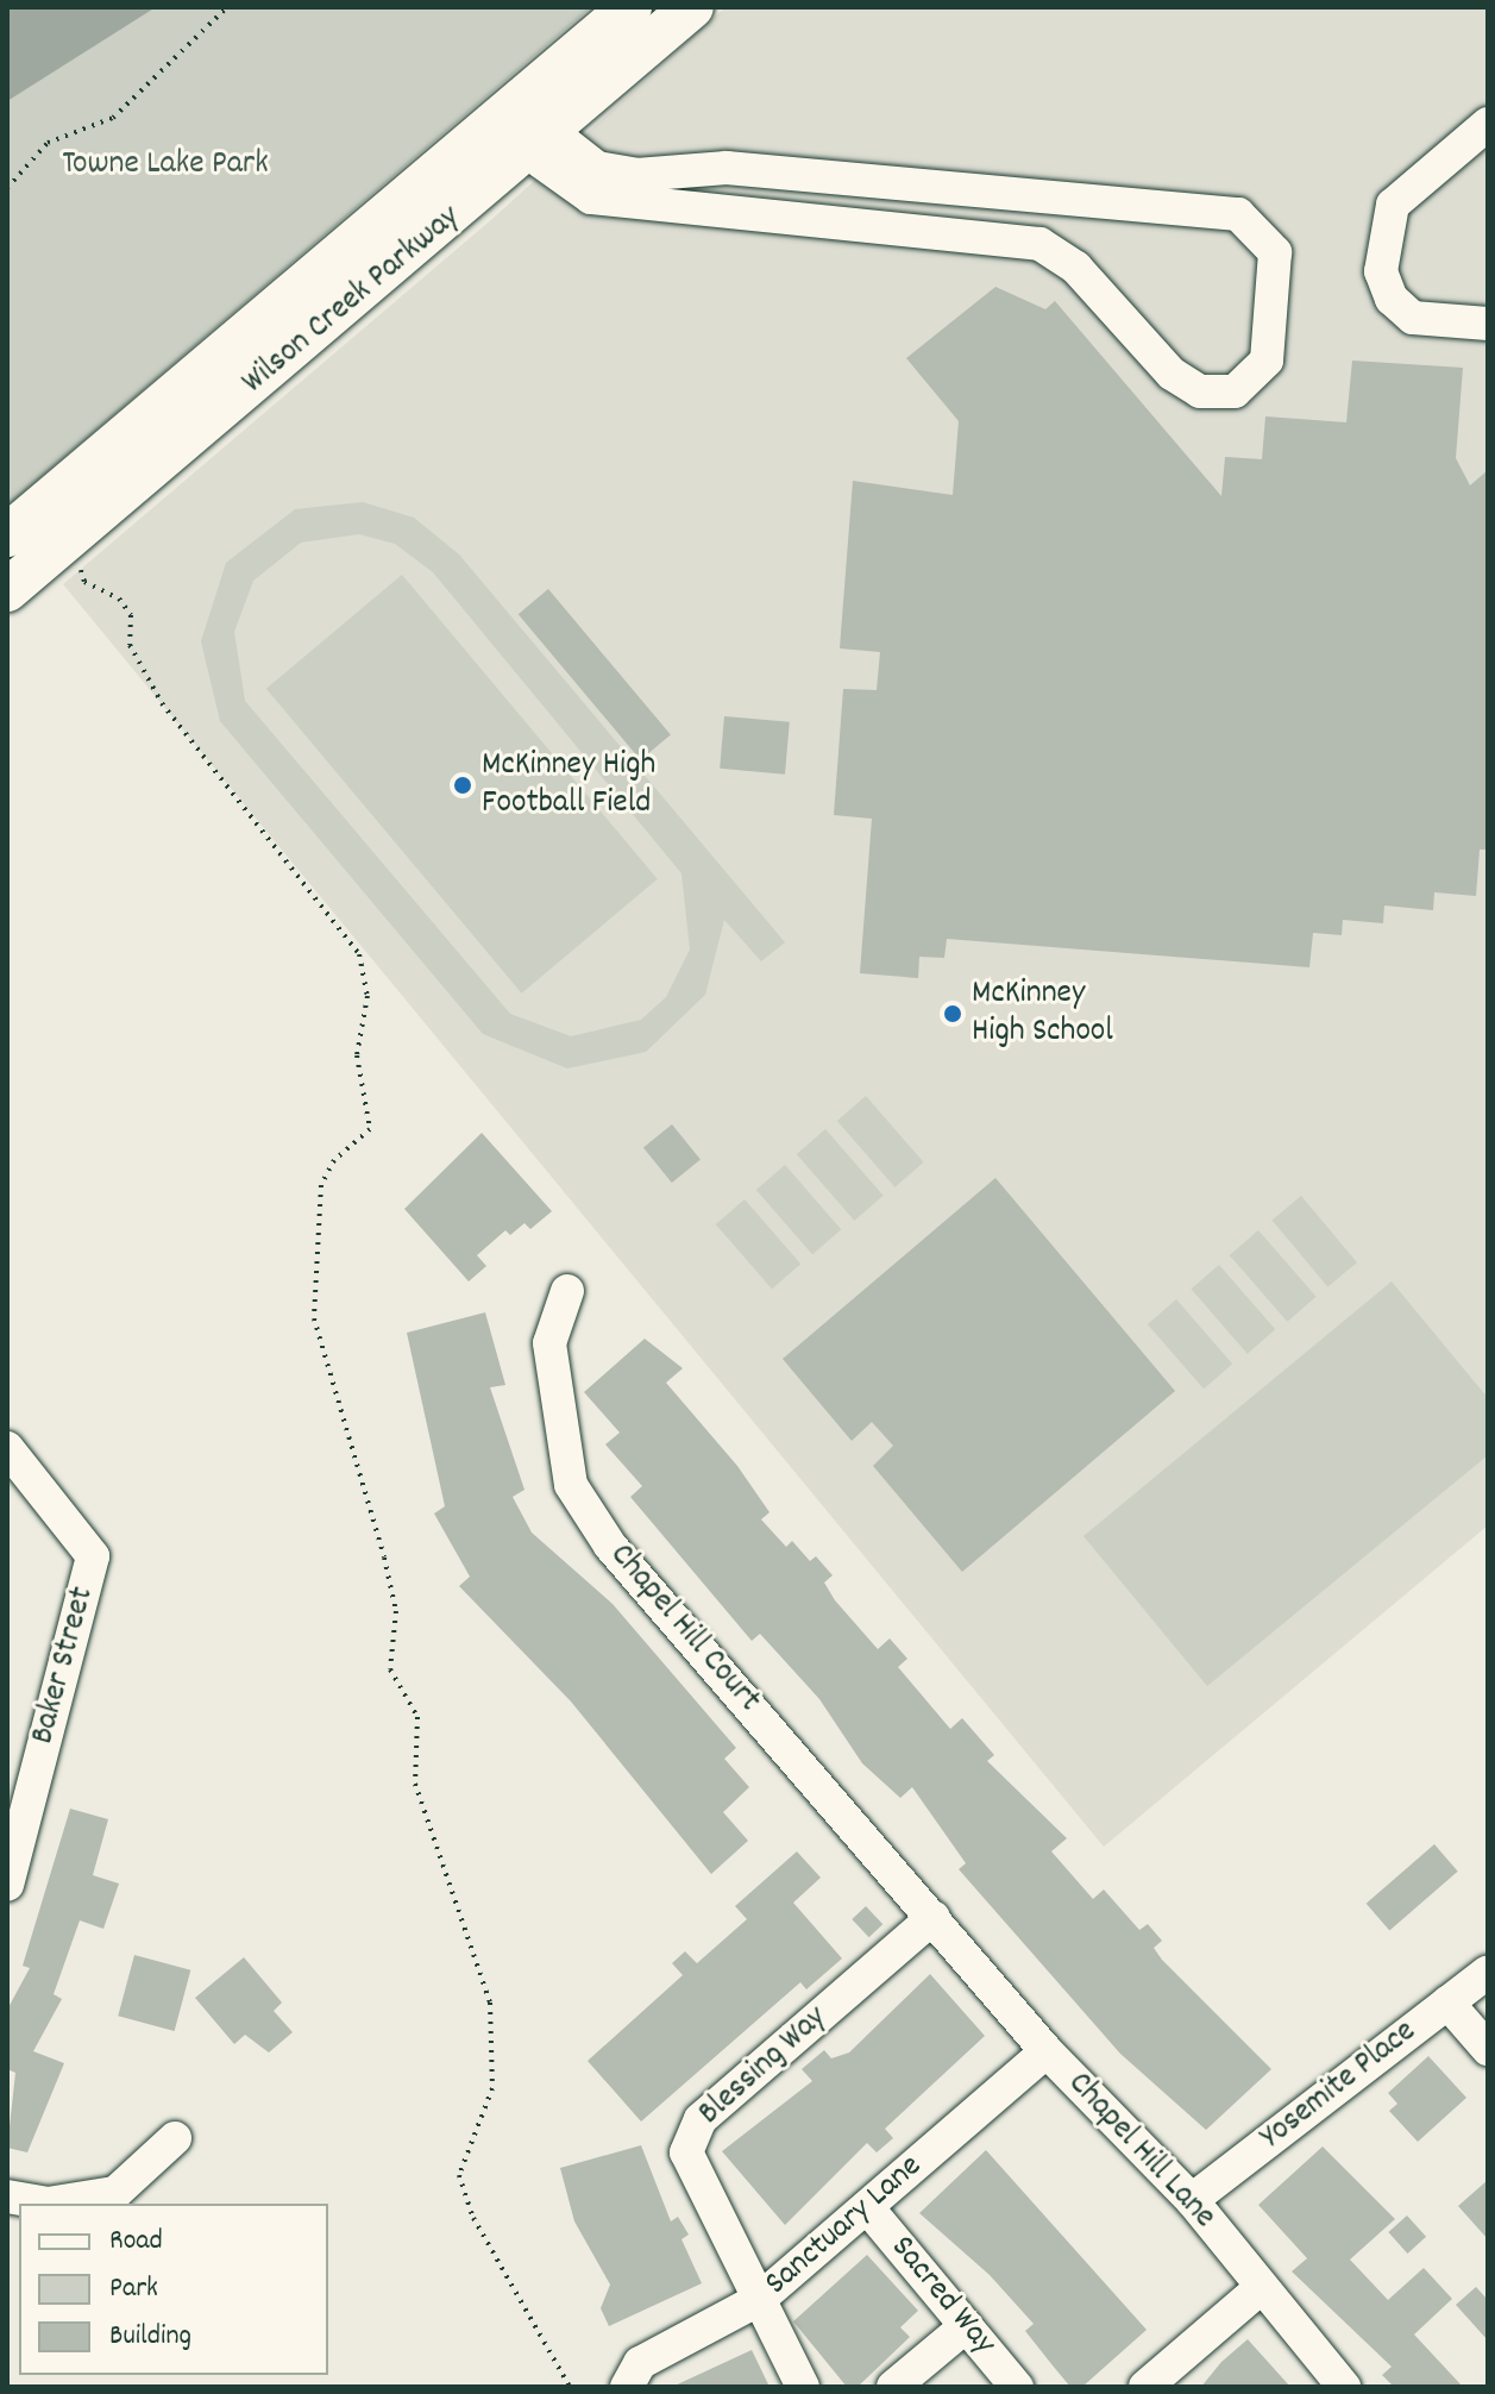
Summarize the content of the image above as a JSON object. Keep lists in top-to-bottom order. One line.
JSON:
{"streets":{"main road":["Wilson Creek Parkway"],"street":["Chapel Hill Court","Baker Street","Blessing Way","Yosemite Place","Chapel Hill Lane","Sanctuary Lane","Sacred Way"]},"crossings":[["Chapel Hill Court","Blessing Way"],["Chapel Hill Court","Chapel Hill Lane"],["Blessing Way","Chapel Hill Lane"],["Blessing Way","Sanctuary Lane"],["Yosemite Place","Chapel Hill Lane"],["Chapel Hill Lane","Sanctuary Lane"],["Sanctuary Lane","Sacred Way"]],"parks":["Towne Lake Park"],"places":["McKinney High Football Field","McKinney High School"],"legend":["Road","Park","Building"]}
